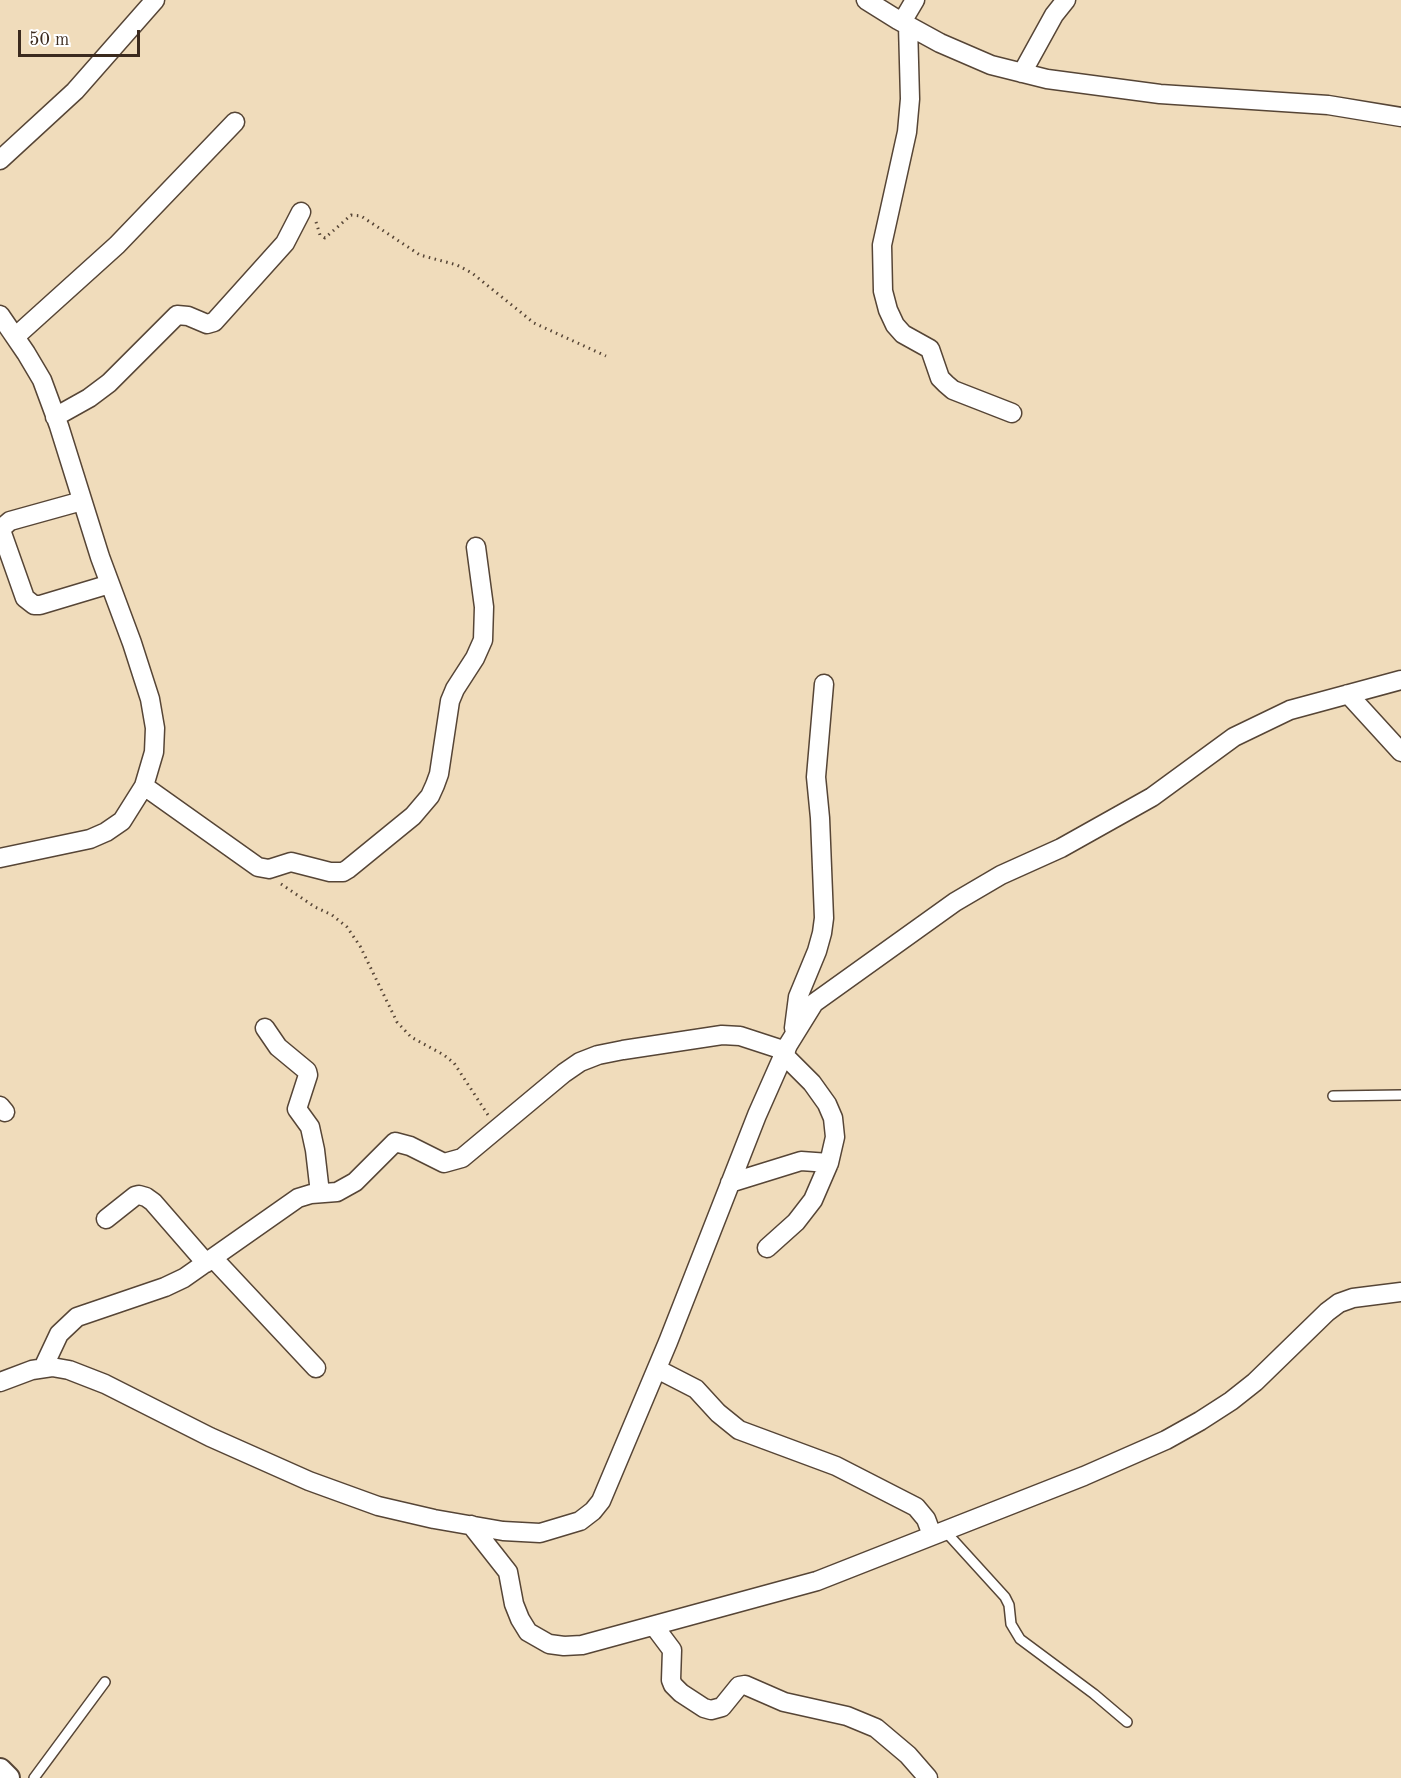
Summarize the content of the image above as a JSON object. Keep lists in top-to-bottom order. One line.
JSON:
{"scale_bar":"50 m"}
